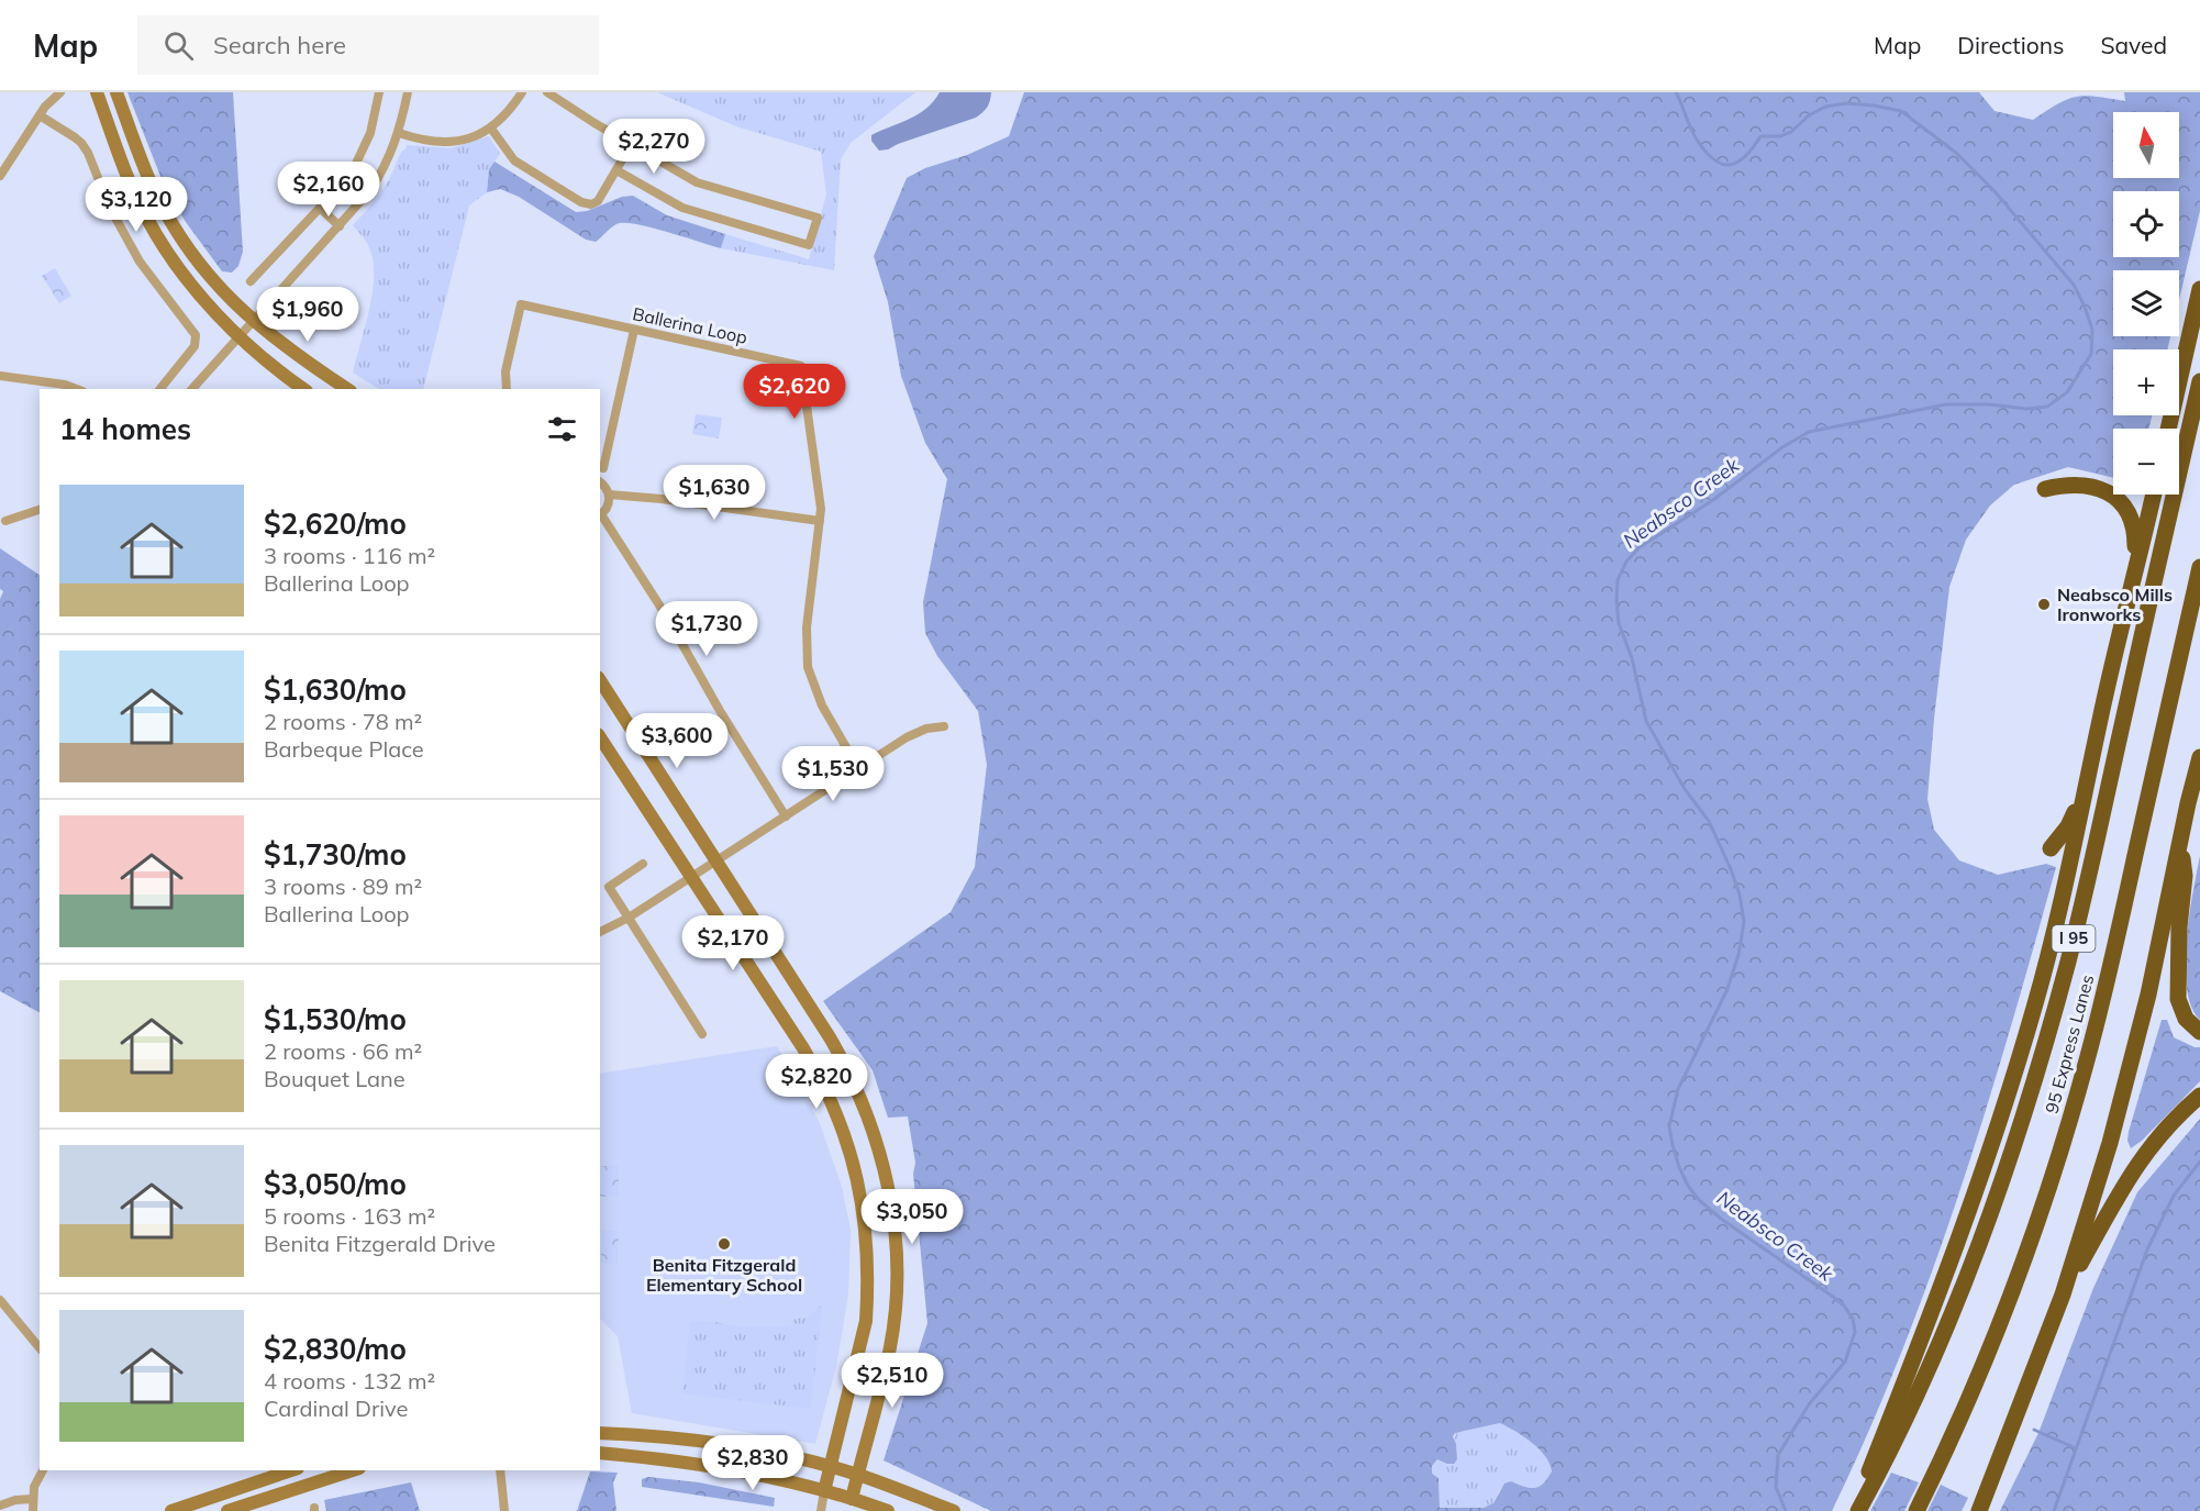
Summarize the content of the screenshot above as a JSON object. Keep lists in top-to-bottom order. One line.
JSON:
{"streets":{"highway":["I 95","95 Express Lanes"],"street":["Ballerina Loop"]},"water":["Neabsco Creek"],"places":["Neabsco Mills Ironworks","Benita Fitzgerald Elementary School"],"north":"top","page":{"header":"Map","search":"Search here","nav":["Map","Directions","Saved"],"map_buttons":["+","−"],"price":["$2,270","$2,160","$3,120","$1,960","$2,620","$1,630","$1,730","$3,600","$1,530","$2,170","$2,820","$3,050","$2,510","$2,830"],"heading":"14 homes","list":[{"name":"$2,620/mo","note":"3 rooms · 116 m² · Ballerina Loop"},{"name":"$1,630/mo","note":"2 rooms · 78 m² · Barbeque Place"},{"name":"$1,730/mo","note":"3 rooms · 89 m² · Ballerina Loop"},{"name":"$1,530/mo","note":"2 rooms · 66 m² · Bouquet Lane"},{"name":"$3,050/mo","note":"5 rooms · 163 m² · Benita Fitzgerald Drive"},{"name":"$2,830/mo","note":"4 rooms · 132 m² · Cardinal Drive"}]}}
